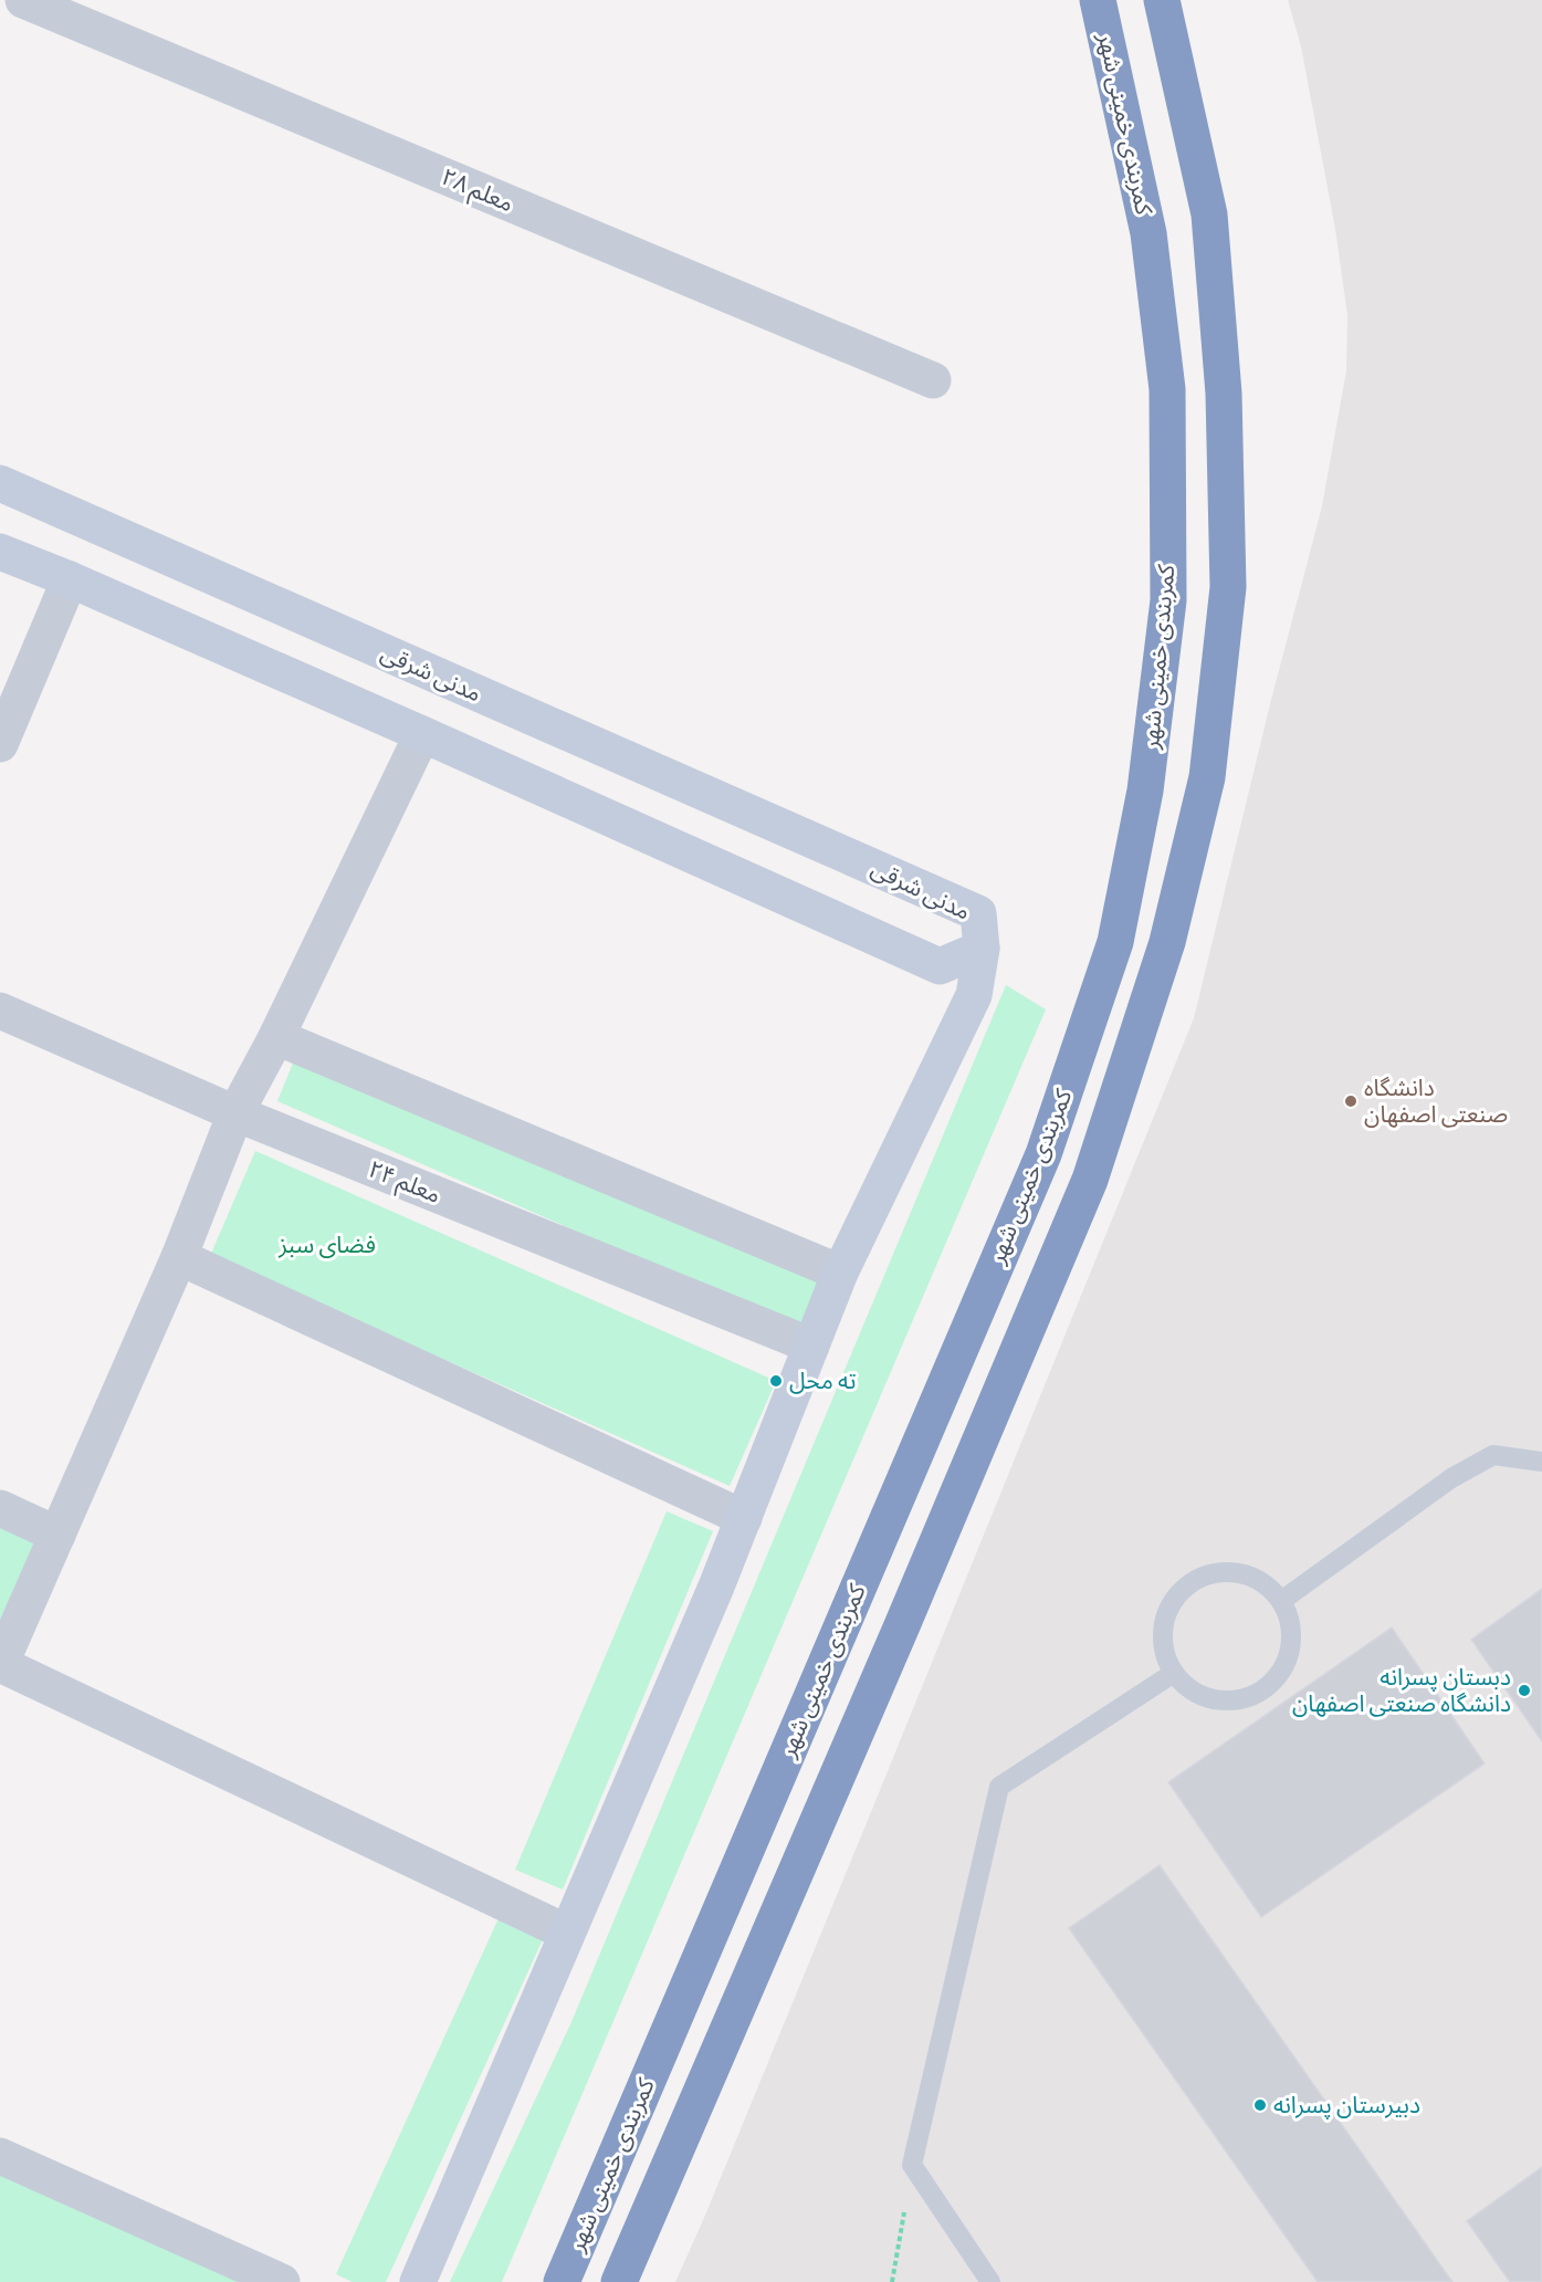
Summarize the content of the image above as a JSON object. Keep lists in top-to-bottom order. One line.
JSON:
{"streets":{"highway":["کمربندی خمینی شهر"],"street":["معلم ۲۸","مدنی شرقی","معلم ۲۴"]},"parks":["فضای سبز"],"places":["دانشگاه صنعتی اصفهان","ته محل","دبستان پسرانه دانشگاه صنعتی اصفهان","دبیرستان پسرانه"]}
